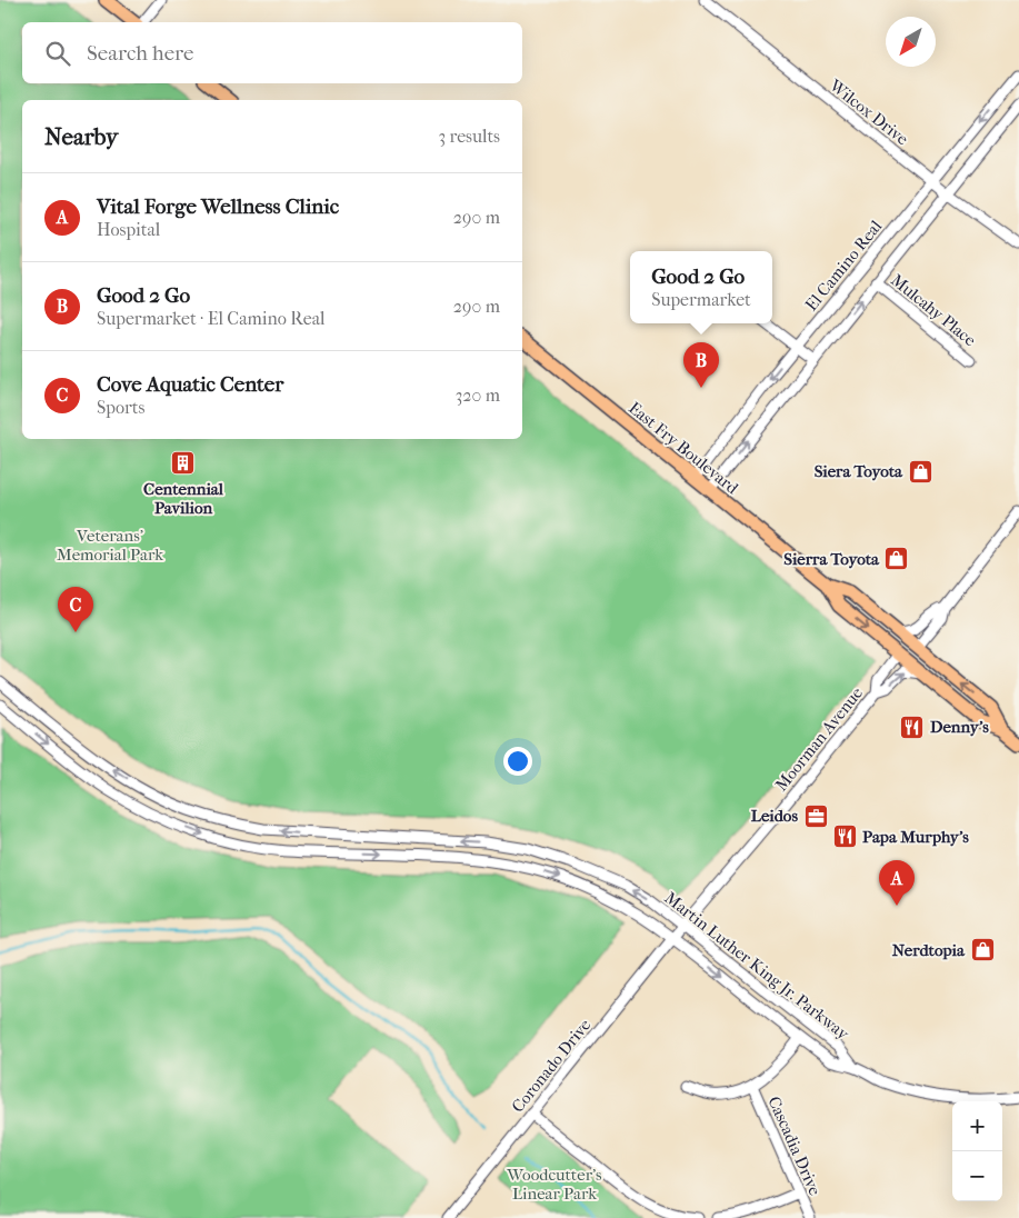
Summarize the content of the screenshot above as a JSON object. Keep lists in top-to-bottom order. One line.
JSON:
{"streets":{"main road":["East Fry Boulevard"],"street":["Wilcox Drive","El Camino Real","Mulcahy Place","Moorman Avenue","Martin Luther King Jr. Parkway","Coronado Drive","Cascadia Drive"]},"crossings":[["Wilcox Drive","El Camino Real"],["El Camino Real","East Fry Boulevard"],["East Fry Boulevard","Moorman Avenue"],["Moorman Avenue","Martin Luther King Jr. Parkway"],["Moorman Avenue","Coronado Drive"],["Martin Luther King Jr. Parkway","Coronado Drive"]],"parks":["Veterans' Memorial Park","Woodcutter's Linear Park"],"places":{"building":["Centennial Pavilion"],"shop":["Siera Toyota","Sierra Toyota","Nerdtopia"],"restaurant":["Denny's","Papa Murphy's"],"office":["Leidos"]},"north":"bottom left","page":{"search":"Search here","heading":["Nearby","3 results"],"list":[{"mark":"A","name":"Vital Forge Wellness Clinic","note":"Hospital","value":"290 m"},{"mark":"B","name":"Good 2 Go","note":"Supermarket · El Camino Real","value":"290 m"},{"mark":"C","name":"Cove Aquatic Center","note":"Sports","value":"320 m"}],"popup":["Good 2 Go","Supermarket"],"pins":["B","C","A"],"map_buttons":["+","−"]}}
